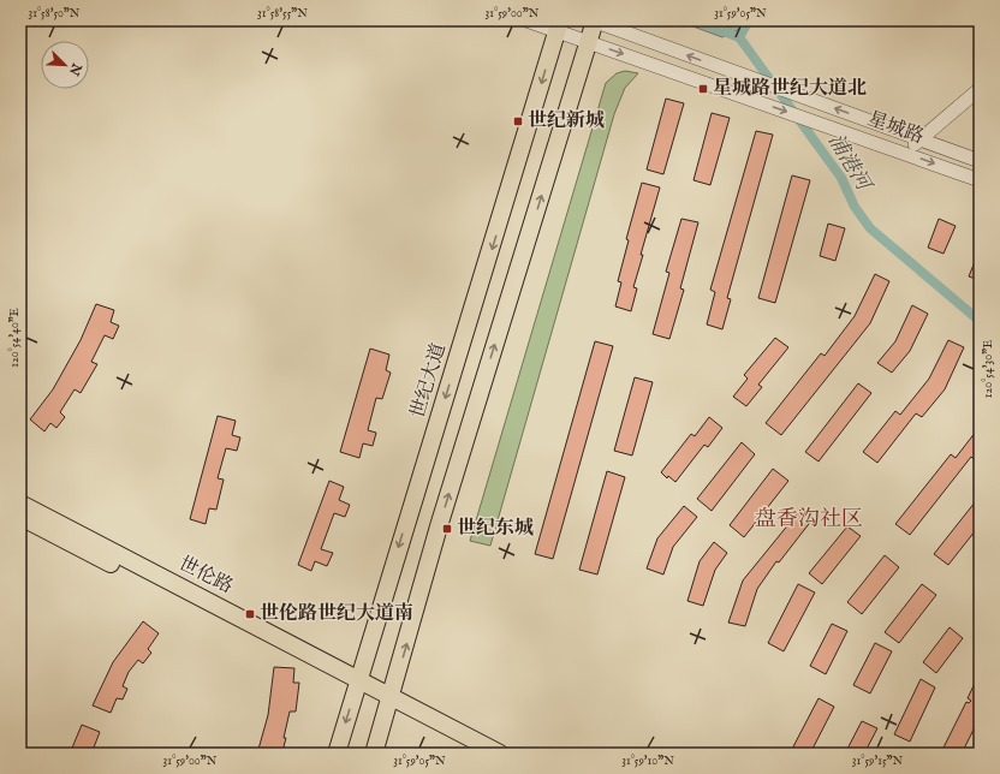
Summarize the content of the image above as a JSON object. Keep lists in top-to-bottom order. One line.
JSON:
{"streets":{"main road":["世纪大道","世伦路"],"street":["星城路"]},"crossings":[["星城路","世纪大道"],["世纪大道","世伦路"]],"districts":["盘香沟社区"],"water":["浦港河"],"places":{"transit":["星城路世纪大道北","世纪新城","世纪东城","世伦路世纪大道南"]},"north":"bottom right","coordinates":["31°58'50\"N","31°58'55\"N","31°59'00\"N","31°59'05\"N","120°54'40\"E","120°54'30\"E","31°59'10\"N","31°59'15\"N"]}
